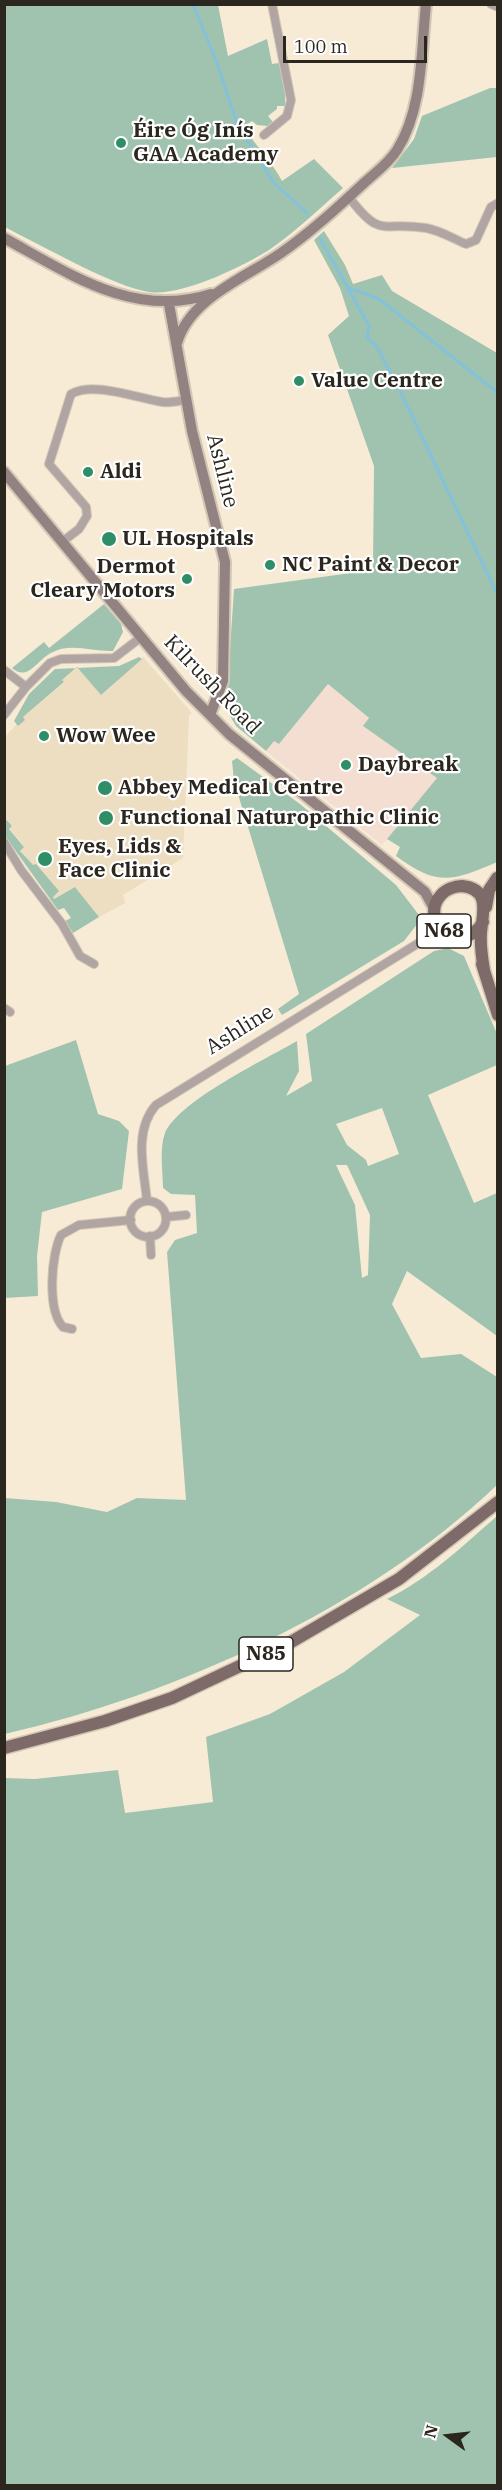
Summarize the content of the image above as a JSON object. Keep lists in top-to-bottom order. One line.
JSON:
{"streets":{"main road":["N68","N85"],"street":["Ashline","Kilrush Road"]},"crossings":[["Ashline","Kilrush Road"],["Ashline","N68"],["Kilrush Road","N68"]],"places":["Éire Óg Inís GAA Academy","Value Centre","Aldi","UL Hospitals","NC Paint & Decor","Dermot Cleary Motors","Wow Wee","Daybreak","Abbey Medical Centre","Functional Naturopathic Clinic","Eyes, Lids & Face Clinic"],"scale_bar":"100 m","north":"left"}
